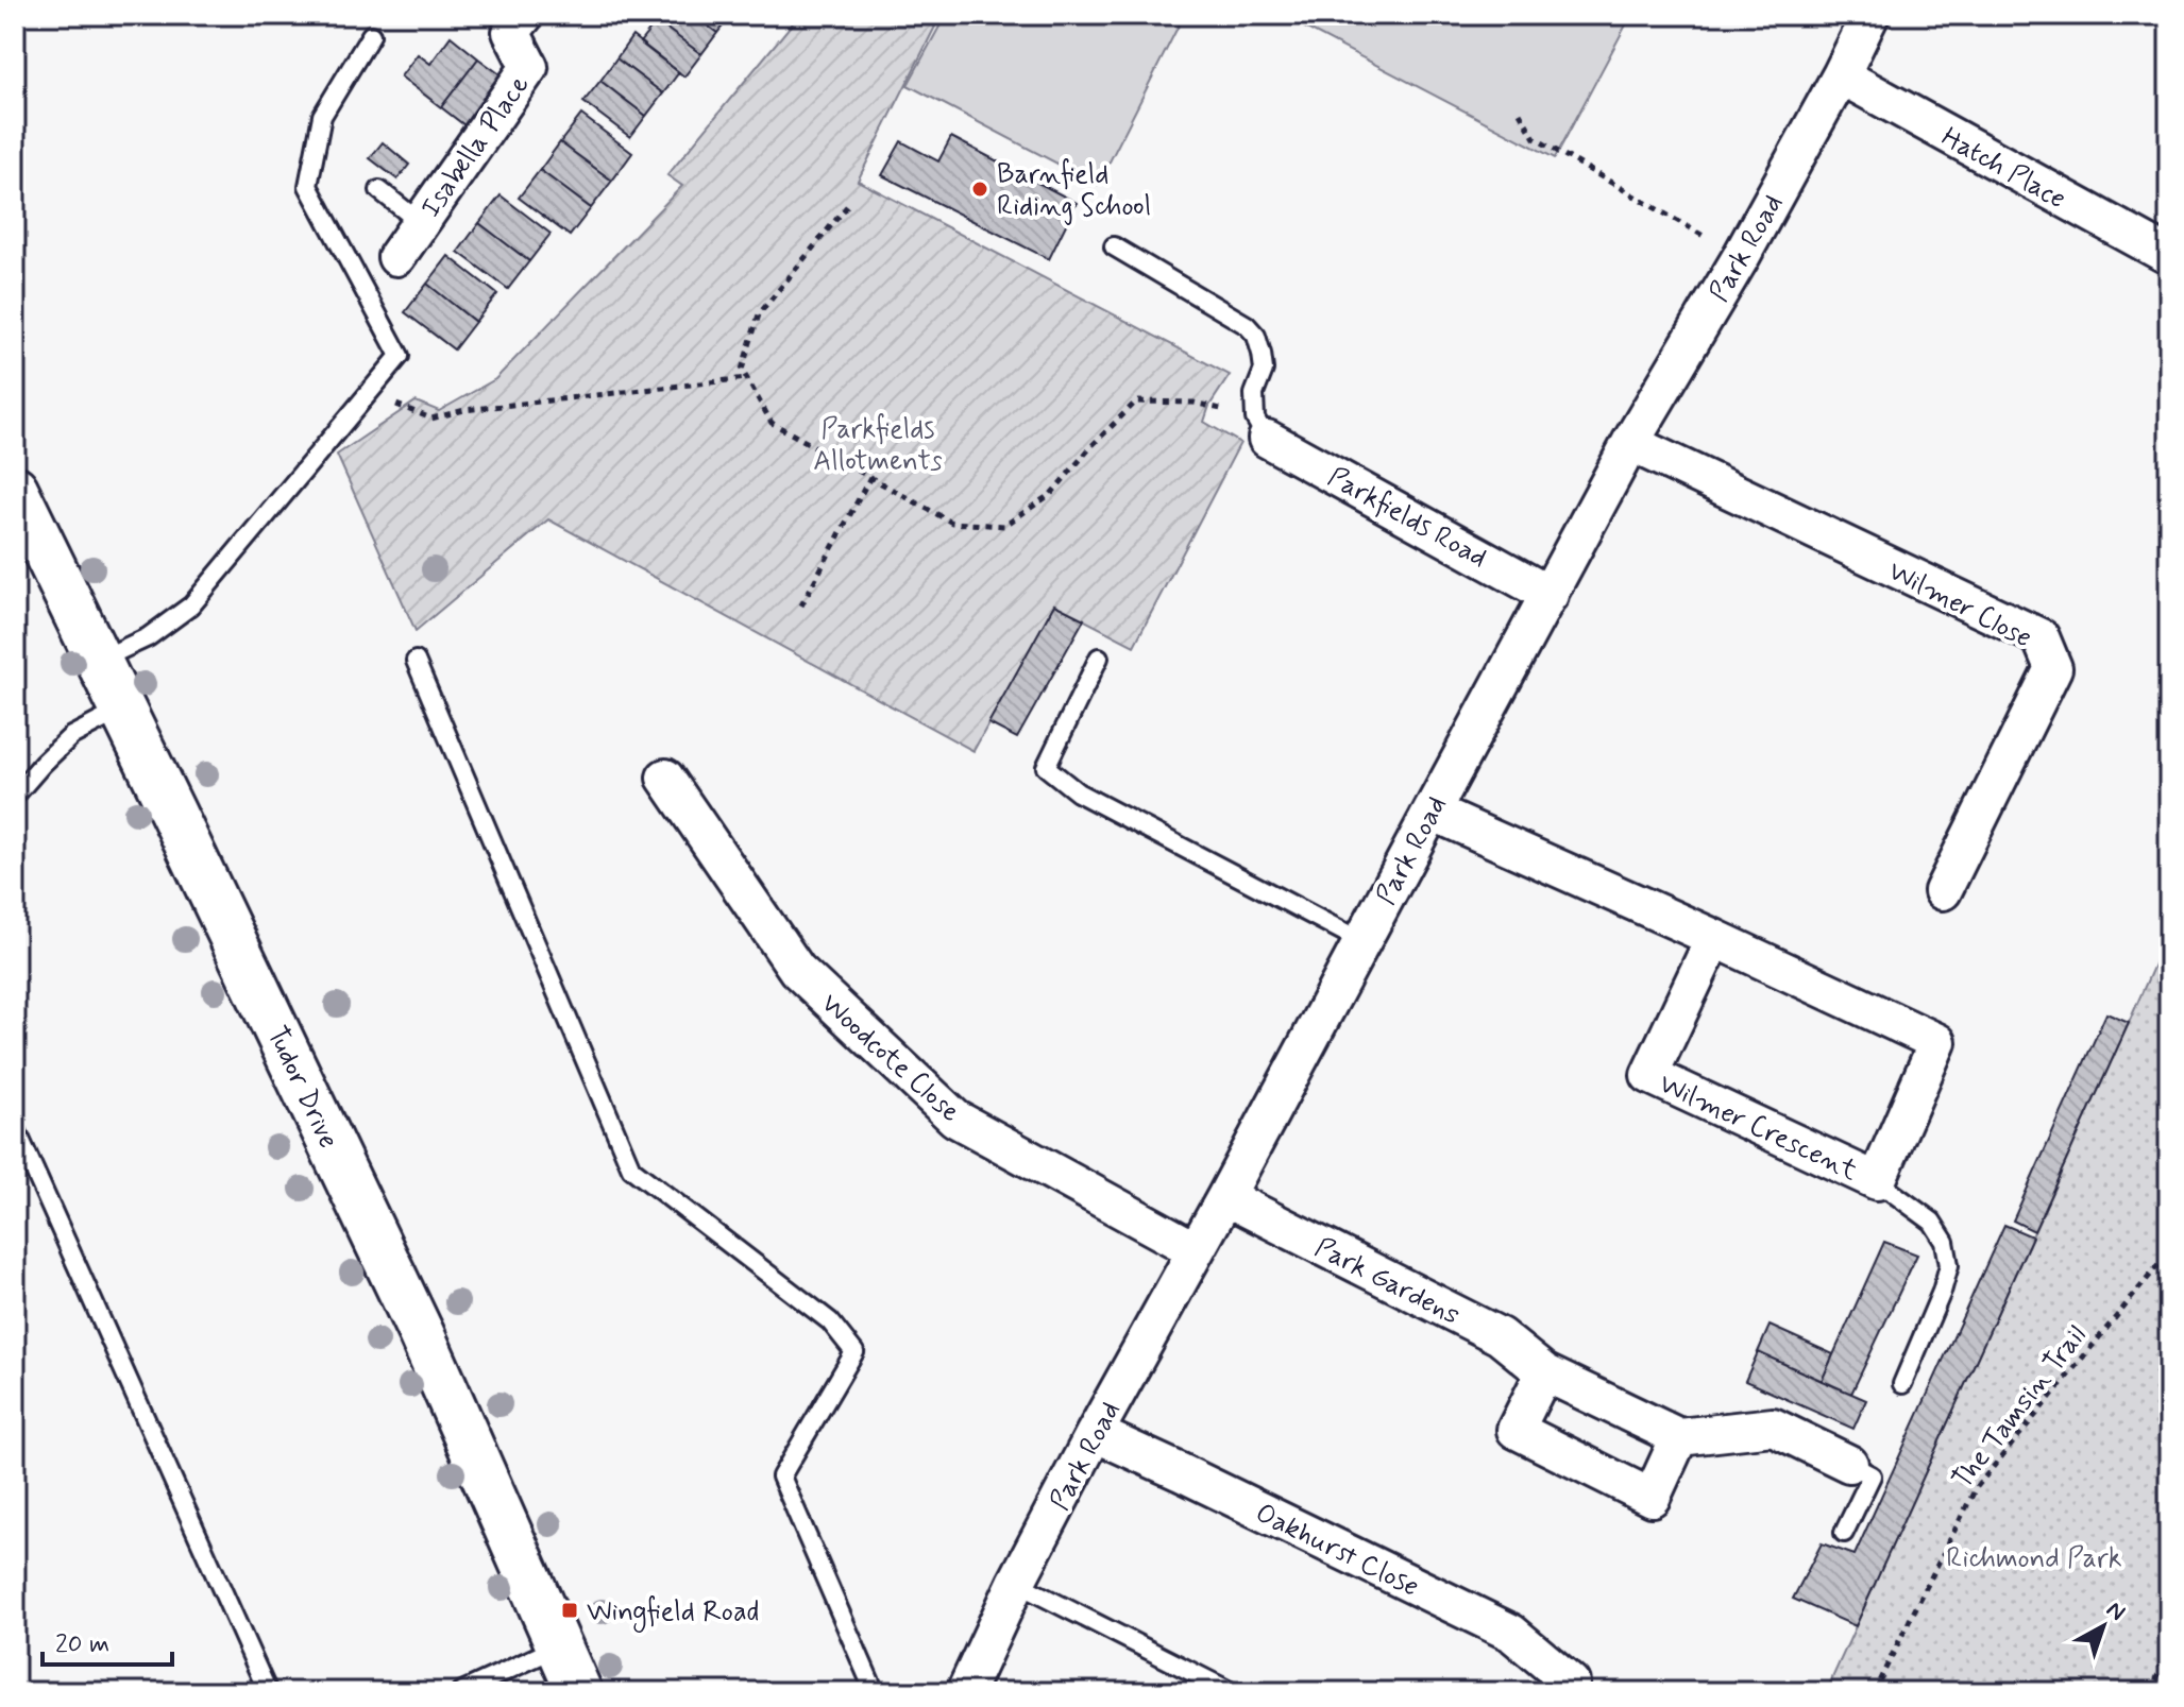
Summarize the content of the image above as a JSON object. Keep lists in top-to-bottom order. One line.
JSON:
{"streets":{"street":["Isabella Place","Hatch Place","Park Road","Parkfields Road","Wilmer Close","Woodcote Close","Tudor Drive","Wilmer Crescent","Park Gardens","Oakhurst Close"],"path":["The Tamsin Trail"]},"crossings":[["Hatch Place","Park Road"],["Park Road","Parkfields Road"],["Park Road","Wilmer Close"],["Park Road","Woodcote Close"],["Park Road","Wilmer Crescent"],["Park Road","Park Gardens"],["Park Road","Oakhurst Close"]],"parks":["Parkfields Allotments","Richmond Park"],"places":{"other":["Barnfield Riding School"],"transit":["Wingfield Road"]},"scale_bar":"20 m","north":"top right"}
